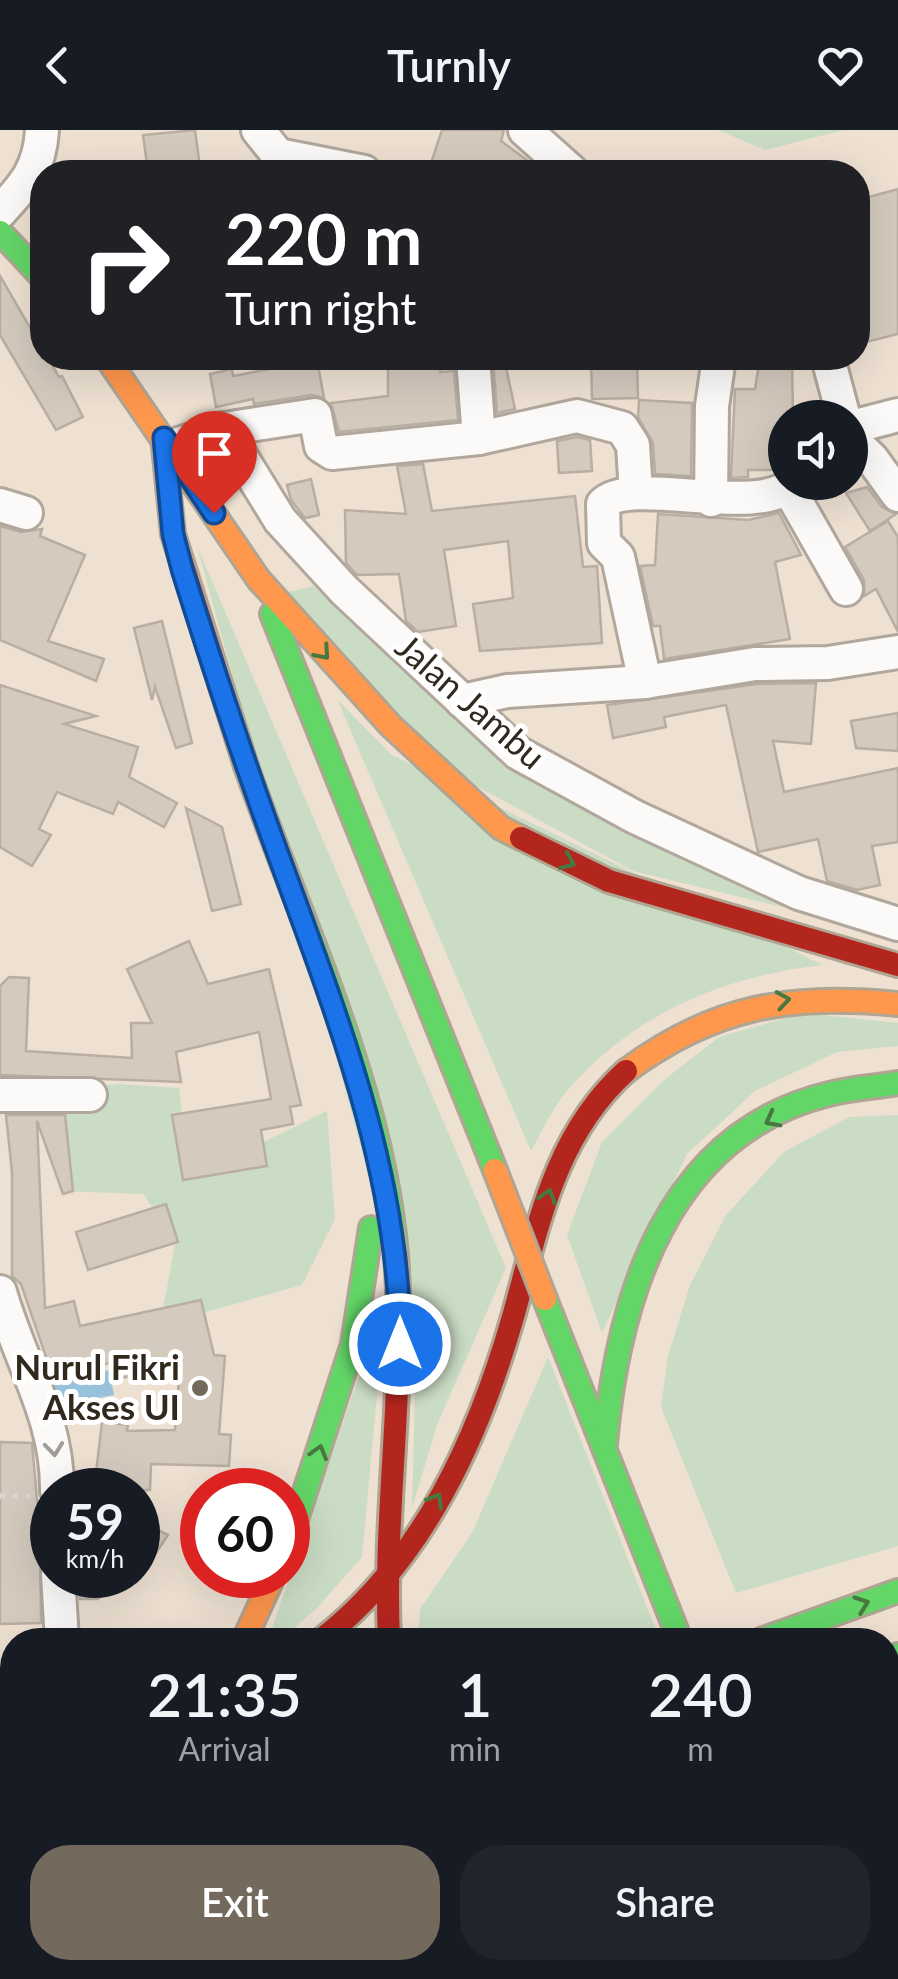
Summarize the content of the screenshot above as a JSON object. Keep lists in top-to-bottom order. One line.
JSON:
{"streets":{"street":["Jalan Jambu"]},"places":["Nurul Fikri Akses UI"],"page":{"header":"Turnly","turn":["220 m","Turn right"],"speed":"59 km/h","limit":"60","eta":["21:35","Arrival","1","min","240","m"],"buttons":["Exit","Share"]}}
